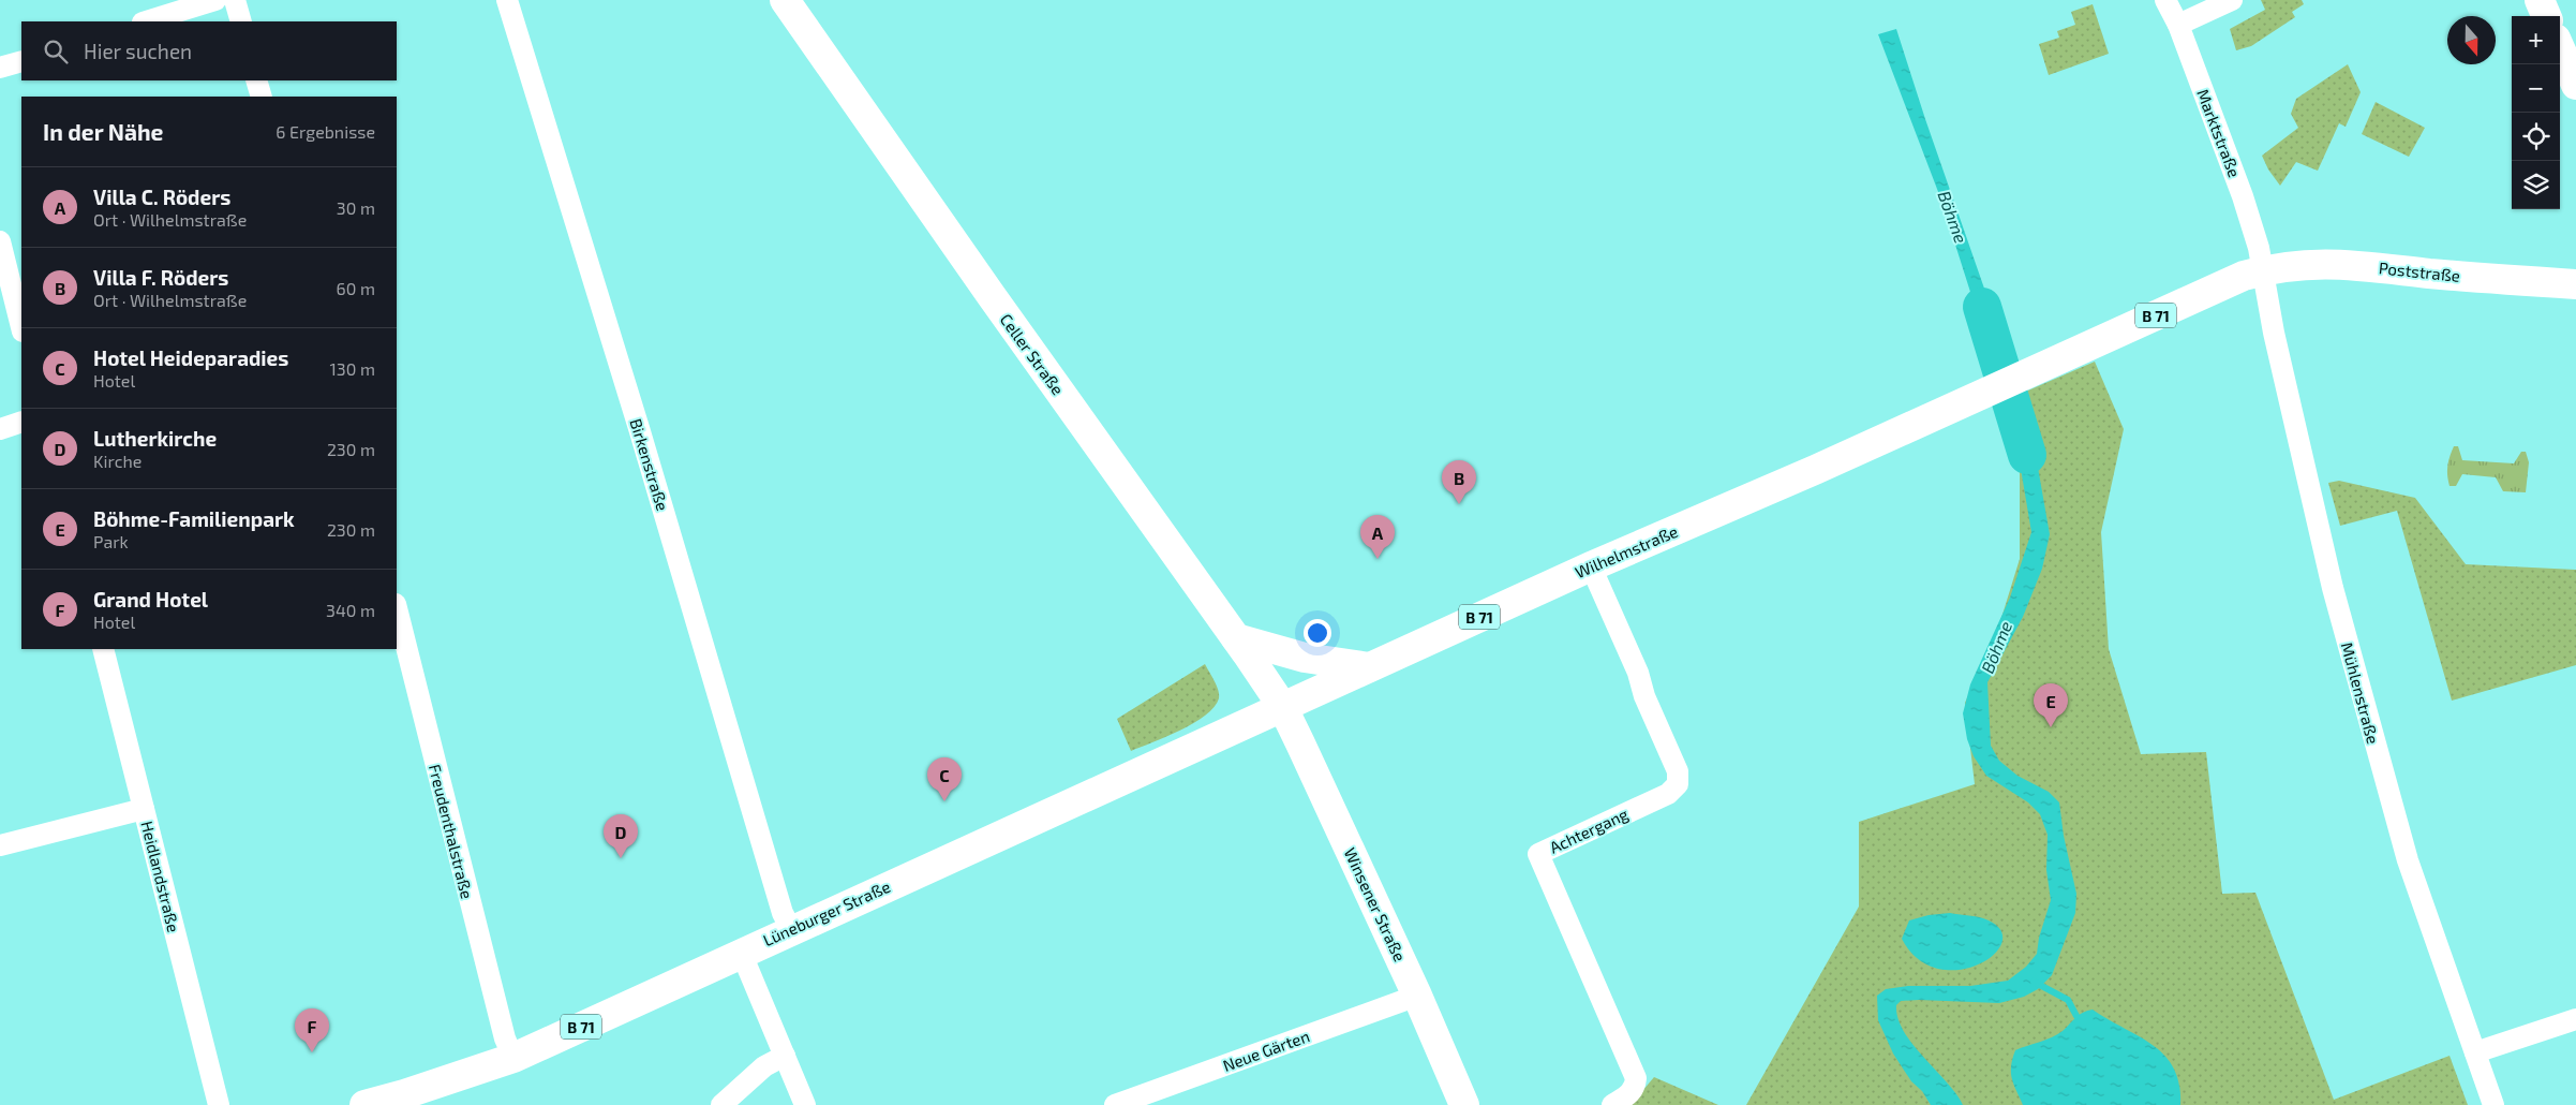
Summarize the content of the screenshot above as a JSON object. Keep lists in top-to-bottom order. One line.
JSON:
{"streets":{"main road":["Poststraße","B 71","Celler Straße","Wilhelmstraße","Winsener Straße","Lüneburger Straße"],"street":["Marktstraße","Birkenstraße","Mühlenstraße","Achtergang","Freudenthalstraße","Heidlandstraße","Neue Gärten"]},"crossings":[["Marktstraße","Poststraße"],["Marktstraße","Wilhelmstraße"],["Marktstraße","Mühlenstraße"],["Poststraße","Wilhelmstraße"],["Poststraße","Mühlenstraße"],["Celler Straße","Wilhelmstraße"],["Celler Straße","Winsener Straße"],["Celler Straße","Lüneburger Straße"],["Birkenstraße","Lüneburger Straße"],["Wilhelmstraße","Mühlenstraße"],["Wilhelmstraße","Achtergang"],["Wilhelmstraße","Winsener Straße"],["Wilhelmstraße","Lüneburger Straße"],["Freudenthalstraße","Lüneburger Straße"],["Winsener Straße","Lüneburger Straße"],["Winsener Straße","Neue Gärten"]],"water":["Böhme"],"north":"bottom","page":{"map_buttons":["+","−"],"search":"Hier suchen","heading":["In der Nähe","6 Ergebnisse"],"list":[{"mark":"A","name":"Villa C. Röders","note":"Ort · Wilhelmstraße","value":"30 m"},{"mark":"B","name":"Villa F. Röders","note":"Ort · Wilhelmstraße","value":"60 m"},{"mark":"C","name":"Hotel Heideparadies","note":"Hotel","value":"130 m"},{"mark":"D","name":"Lutherkirche","note":"Kirche","value":"230 m"},{"mark":"E","name":"Böhme-Familienpark","note":"Park","value":"230 m"},{"mark":"F","name":"Grand Hotel","note":"Hotel","value":"340 m"}],"pins":["B","A","E","C","D","F"]}}
